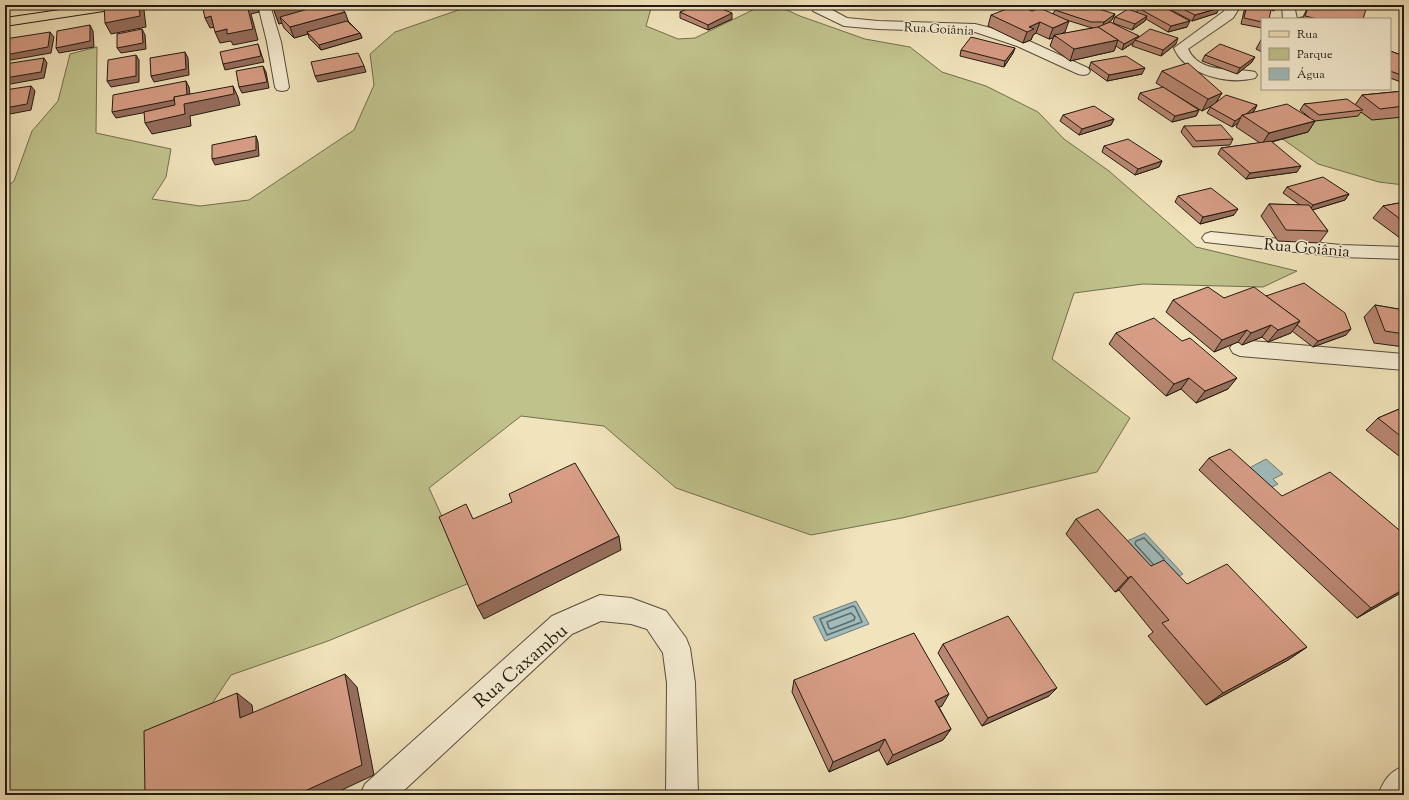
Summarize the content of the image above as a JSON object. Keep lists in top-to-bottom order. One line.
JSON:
{"streets":{"street":["Rua Goiânia","Rua Caxambu"]},"legend":["Rua","Parque","Água"]}
